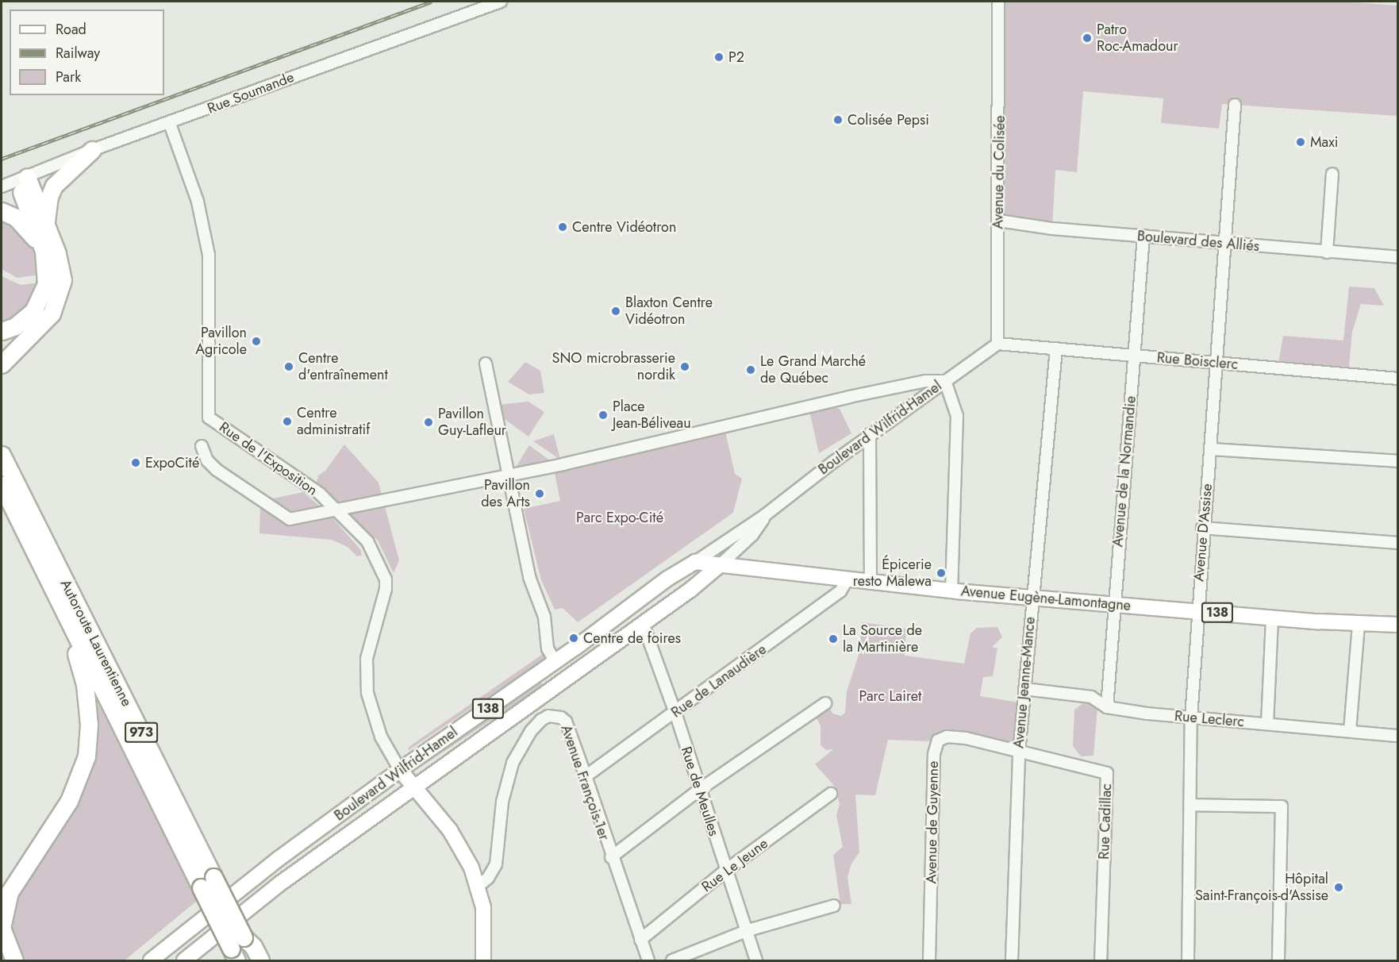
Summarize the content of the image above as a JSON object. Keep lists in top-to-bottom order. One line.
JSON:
{"streets":{"highway":["Autoroute Laurentienne","973"],"main road":["Boulevard Wilfrid-Hamel","Avenue Eugène-Lamontagne","138"],"street":["Rue Soumande","Avenue du Colisée","Boulevard des Alliés","Rue Boisclerc","Rue de l'Exposition","Avenue de la Normandie","Avenue D'Assise","Rue de Lanaudière","Avenue Jeanne-Mance","Rue Leclerc","Avenue François-1er","Rue de Meulles","Rue Cadillac","Avenue de Guyenne","Rue Le Jeune"]},"crossings":[["Rue Soumande","Rue de l'Exposition"],["Avenue du Colisée","Boulevard des Alliés"],["Avenue du Colisée","Rue Boisclerc"],["Avenue du Colisée","Boulevard Wilfrid-Hamel"],["Boulevard des Alliés","Avenue de la Normandie"],["Boulevard des Alliés","Avenue D'Assise"],["Rue Boisclerc","Boulevard Wilfrid-Hamel"],["Rue Boisclerc","Avenue de la Normandie"],["Rue Boisclerc","Avenue D'Assise"],["Rue Boisclerc","Avenue Jeanne-Mance"],["Boulevard Wilfrid-Hamel","Rue de l'Exposition"],["Boulevard Wilfrid-Hamel","Avenue Eugène-Lamontagne"],["Boulevard Wilfrid-Hamel","Rue de Meulles"],["Avenue de la Normandie","Avenue Eugène-Lamontagne"],["Avenue de la Normandie","Rue Leclerc"],["Avenue D'Assise","Avenue Eugène-Lamontagne"],["Avenue D'Assise","Rue Leclerc"],["Avenue Eugène-Lamontagne","Rue de Lanaudière"],["Avenue Eugène-Lamontagne","Avenue Jeanne-Mance"],["Rue de Lanaudière","Avenue François-1er"],["Rue de Lanaudière","Rue de Meulles"],["Avenue Jeanne-Mance","Rue Leclerc"],["Avenue Jeanne-Mance","Rue Cadillac"],["Avenue Jeanne-Mance","Avenue de Guyenne"],["Avenue François-1er","Rue Le Jeune"],["Rue de Meulles","Rue Le Jeune"],["Rue Cadillac","Avenue de Guyenne"]],"parks":["Parc Expo-Cité","Parc Lairet"],"places":["Patro Roc-Amadour","P2","Colisée Pepsi","Maxi","Centre Vidéotron","Blaxton Centre Vidéotron","Pavillon Agricole","Centre d'entraînement","SNO microbrasserie nordik","Le Grand Marché de Québec","Place Jean-Béliveau","Centre administratif","Pavillon Guy-Lafleur","ExpoCité","Pavillon des Arts","Épicerie resto Malewa","Centre de foires","La Source de la Martinière","Hôpital Saint-François-d'Assise"],"legend":["Road","Railway","Park"]}
